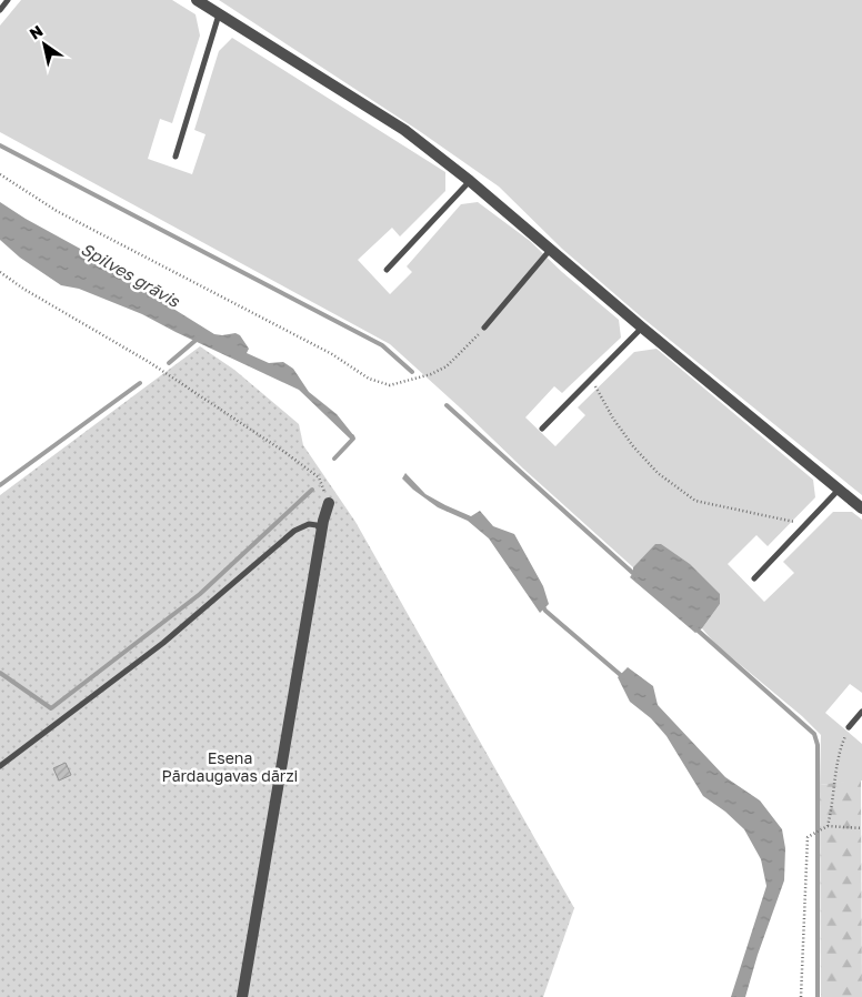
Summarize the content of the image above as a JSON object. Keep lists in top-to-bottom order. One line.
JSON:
{"water":["Spilves grāvis"],"parks":["Esena Pārdaugavas dārzi"],"north":"top left"}
